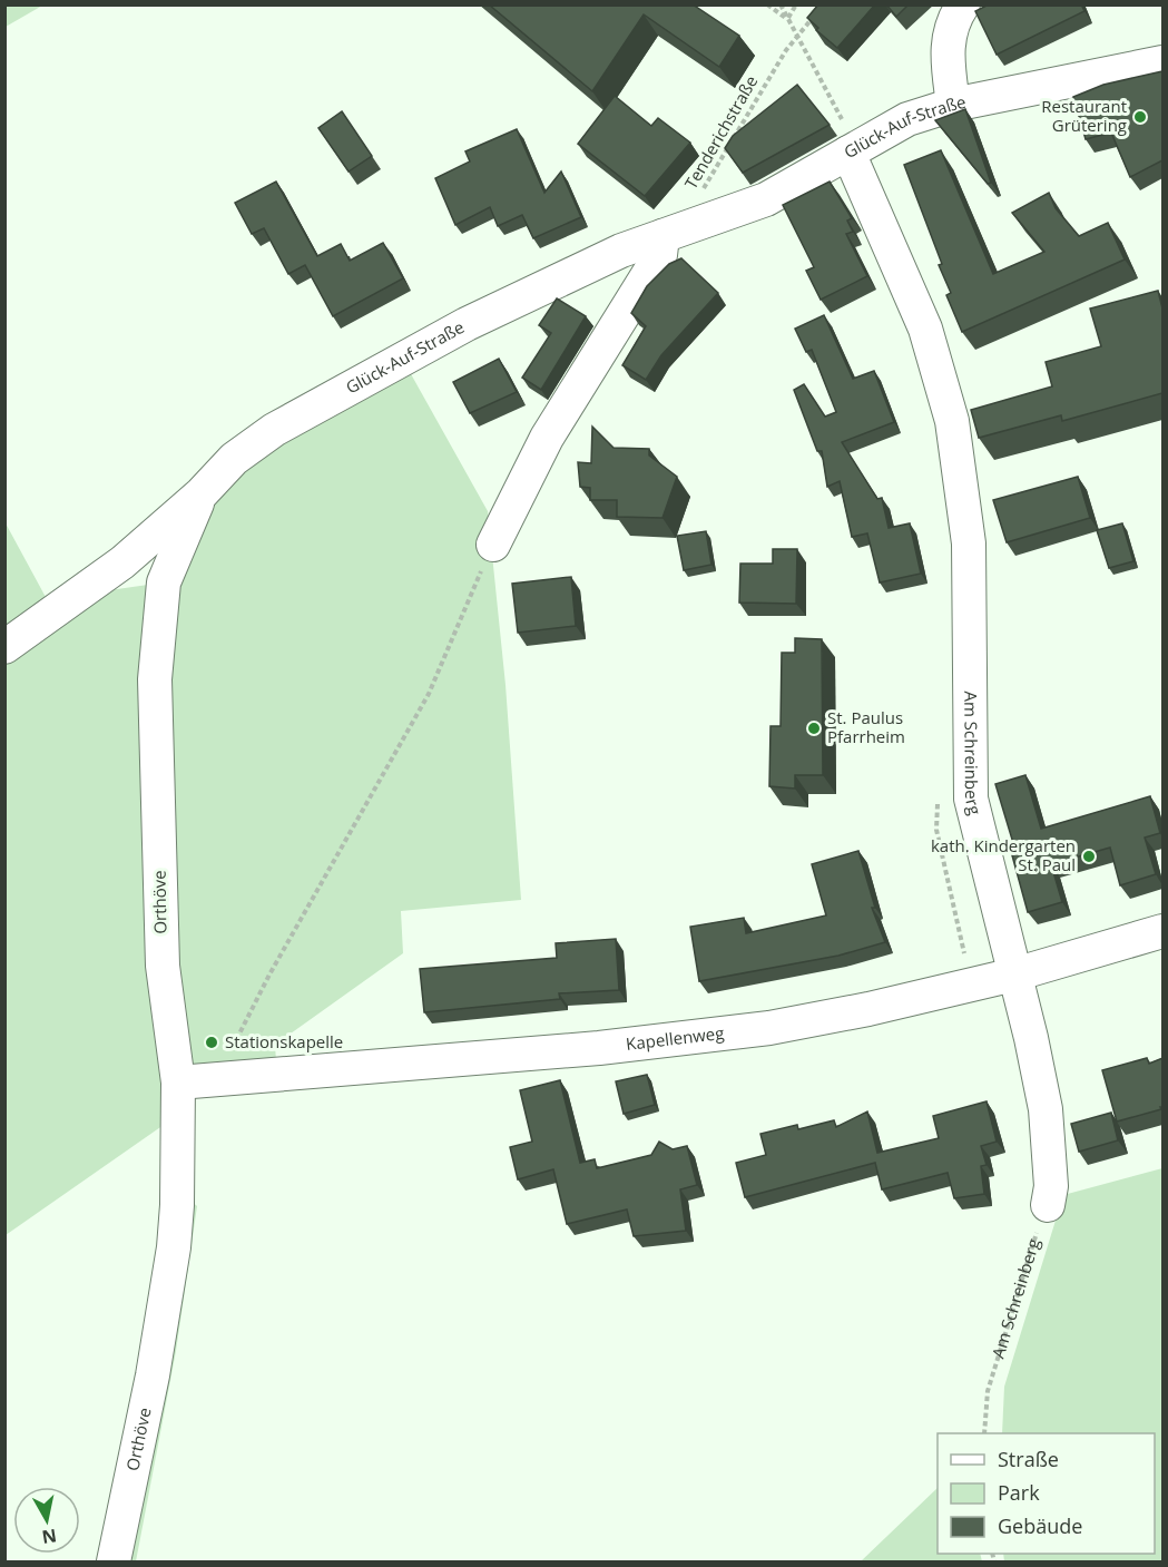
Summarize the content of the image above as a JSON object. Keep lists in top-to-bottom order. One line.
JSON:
{"streets":{"street":["Glück-Auf-Straße","Am Schreinberg","Orthöve","Kapellenweg"],"path":["Tenderichstraße"]},"crossings":[["Glück-Auf-Straße","Am Schreinberg"],["Glück-Auf-Straße","Orthöve"],["Am Schreinberg","Kapellenweg"],["Orthöve","Kapellenweg"]],"places":["Restaurant Grütering","St. Paulus Pfarrheim","kath. Kindergarten St. Paul","Stationskapelle"],"legend":["Straße","Park","Gebäude"],"north":"bottom"}
